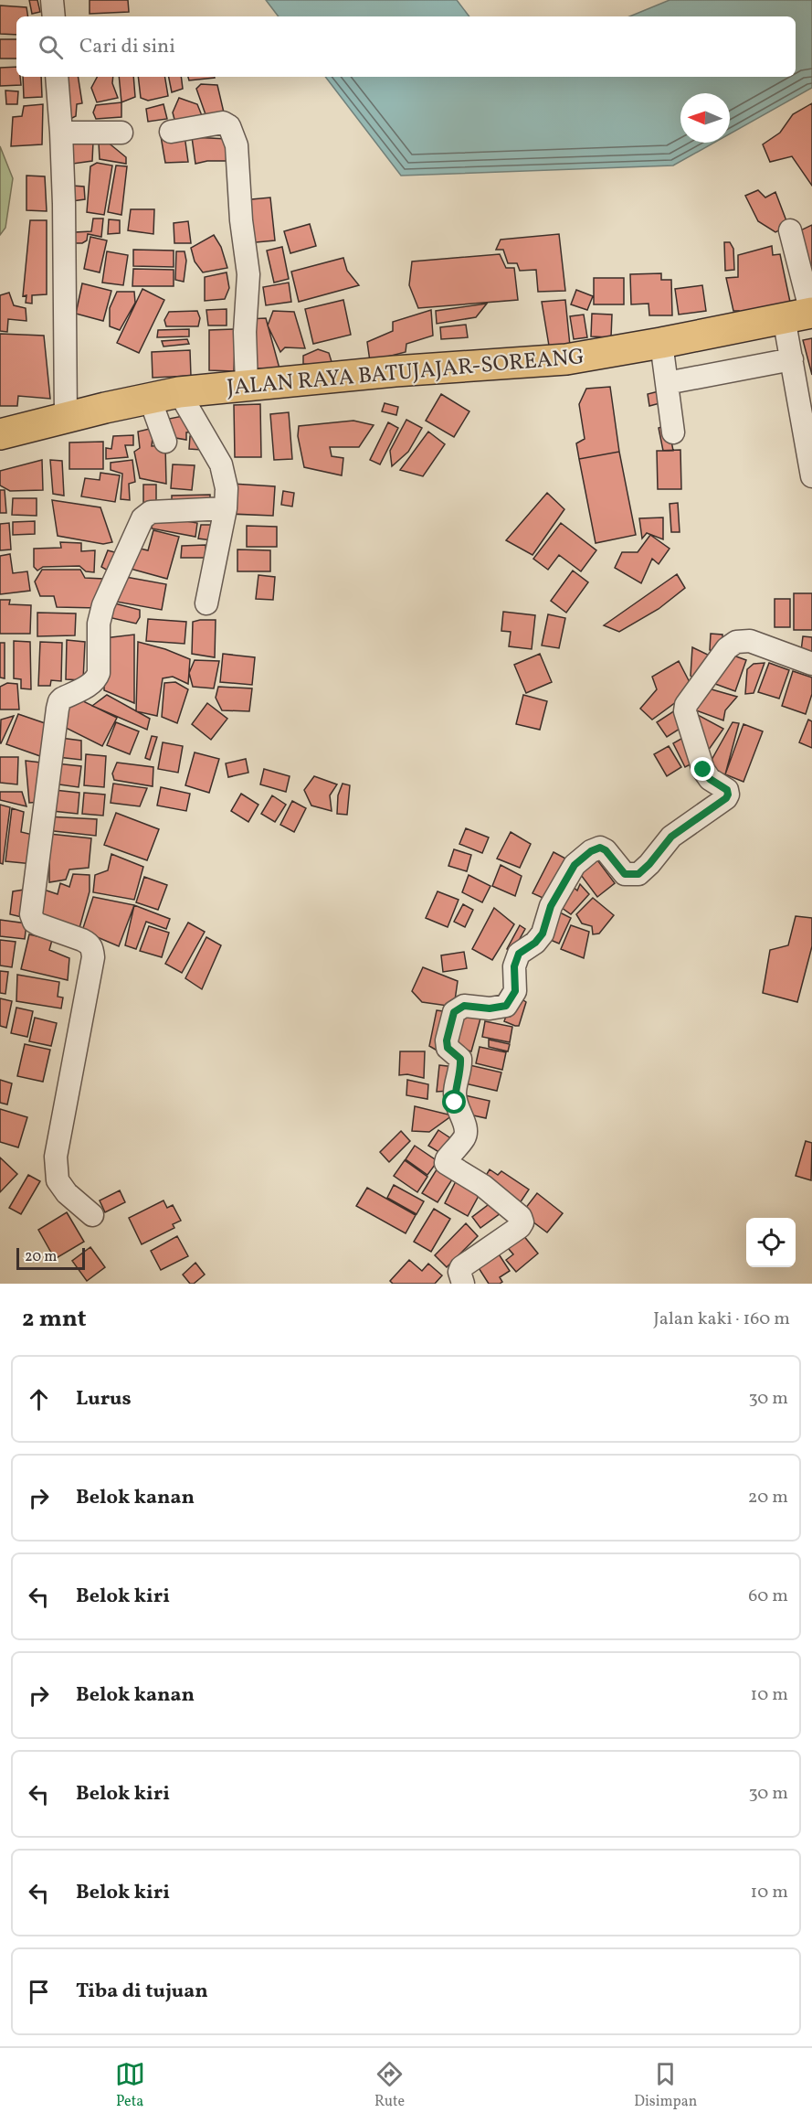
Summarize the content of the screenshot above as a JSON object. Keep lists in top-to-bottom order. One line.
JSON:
{"streets":{"highway":["JALAN RAYA BATUJAJAR-SOREANG"]},"scale_bar":"20 m","north":"left","page":{"search":"Cari di sini","scale":"20 m","heading":["2 mnt","Jalan kaki · 160 m"],"list":[["Lurus","30 m"],["Belok kanan","20 m"],["Belok kiri","60 m"],["Belok kanan","10 m"],["Belok kiri","30 m"],["Belok kiri","10 m"],"Tiba di tujuan"],"nav":["Peta","Rute","Disimpan"]}}
